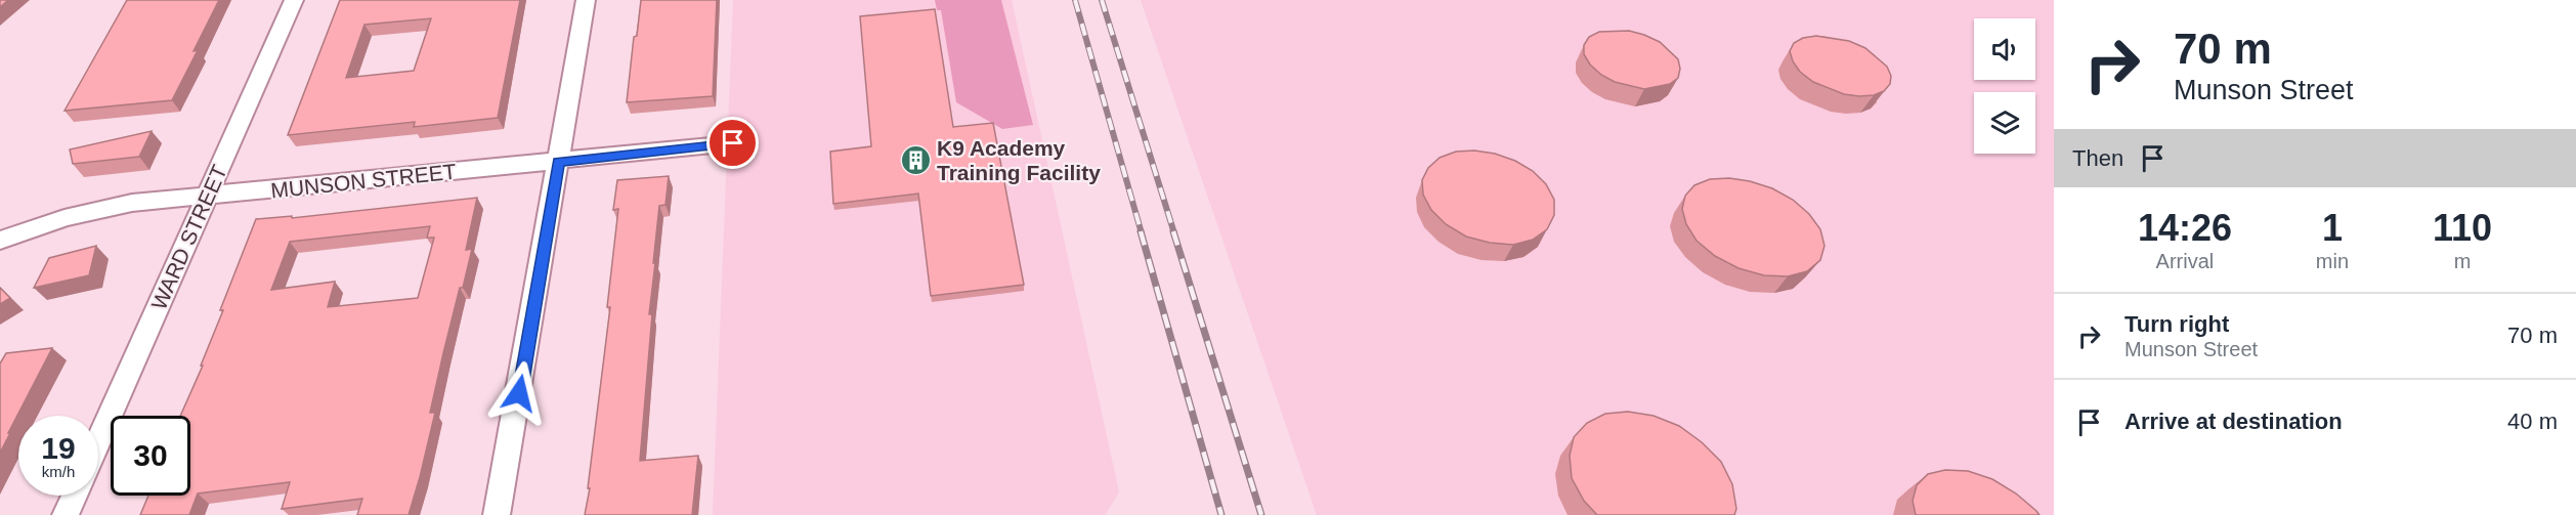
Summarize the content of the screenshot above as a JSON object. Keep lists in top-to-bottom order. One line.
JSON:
{"streets":{"street":["MUNSON STREET","WARD STREET"]},"crossings":[["MUNSON STREET","WARD STREET"]],"places":{"building":["K9 Academy Training Facility"]},"page":{"turn":["70 m","Munson Street"],"then":"Then","eta":["14:26","Arrival","1","min","110","m"],"list":[{"name":"Turn right","note":"Munson Street","value":"70 m"},{"name":"Arrive at destination","value":"40 m"}],"speed":"19 km/h","limit":"30"}}
